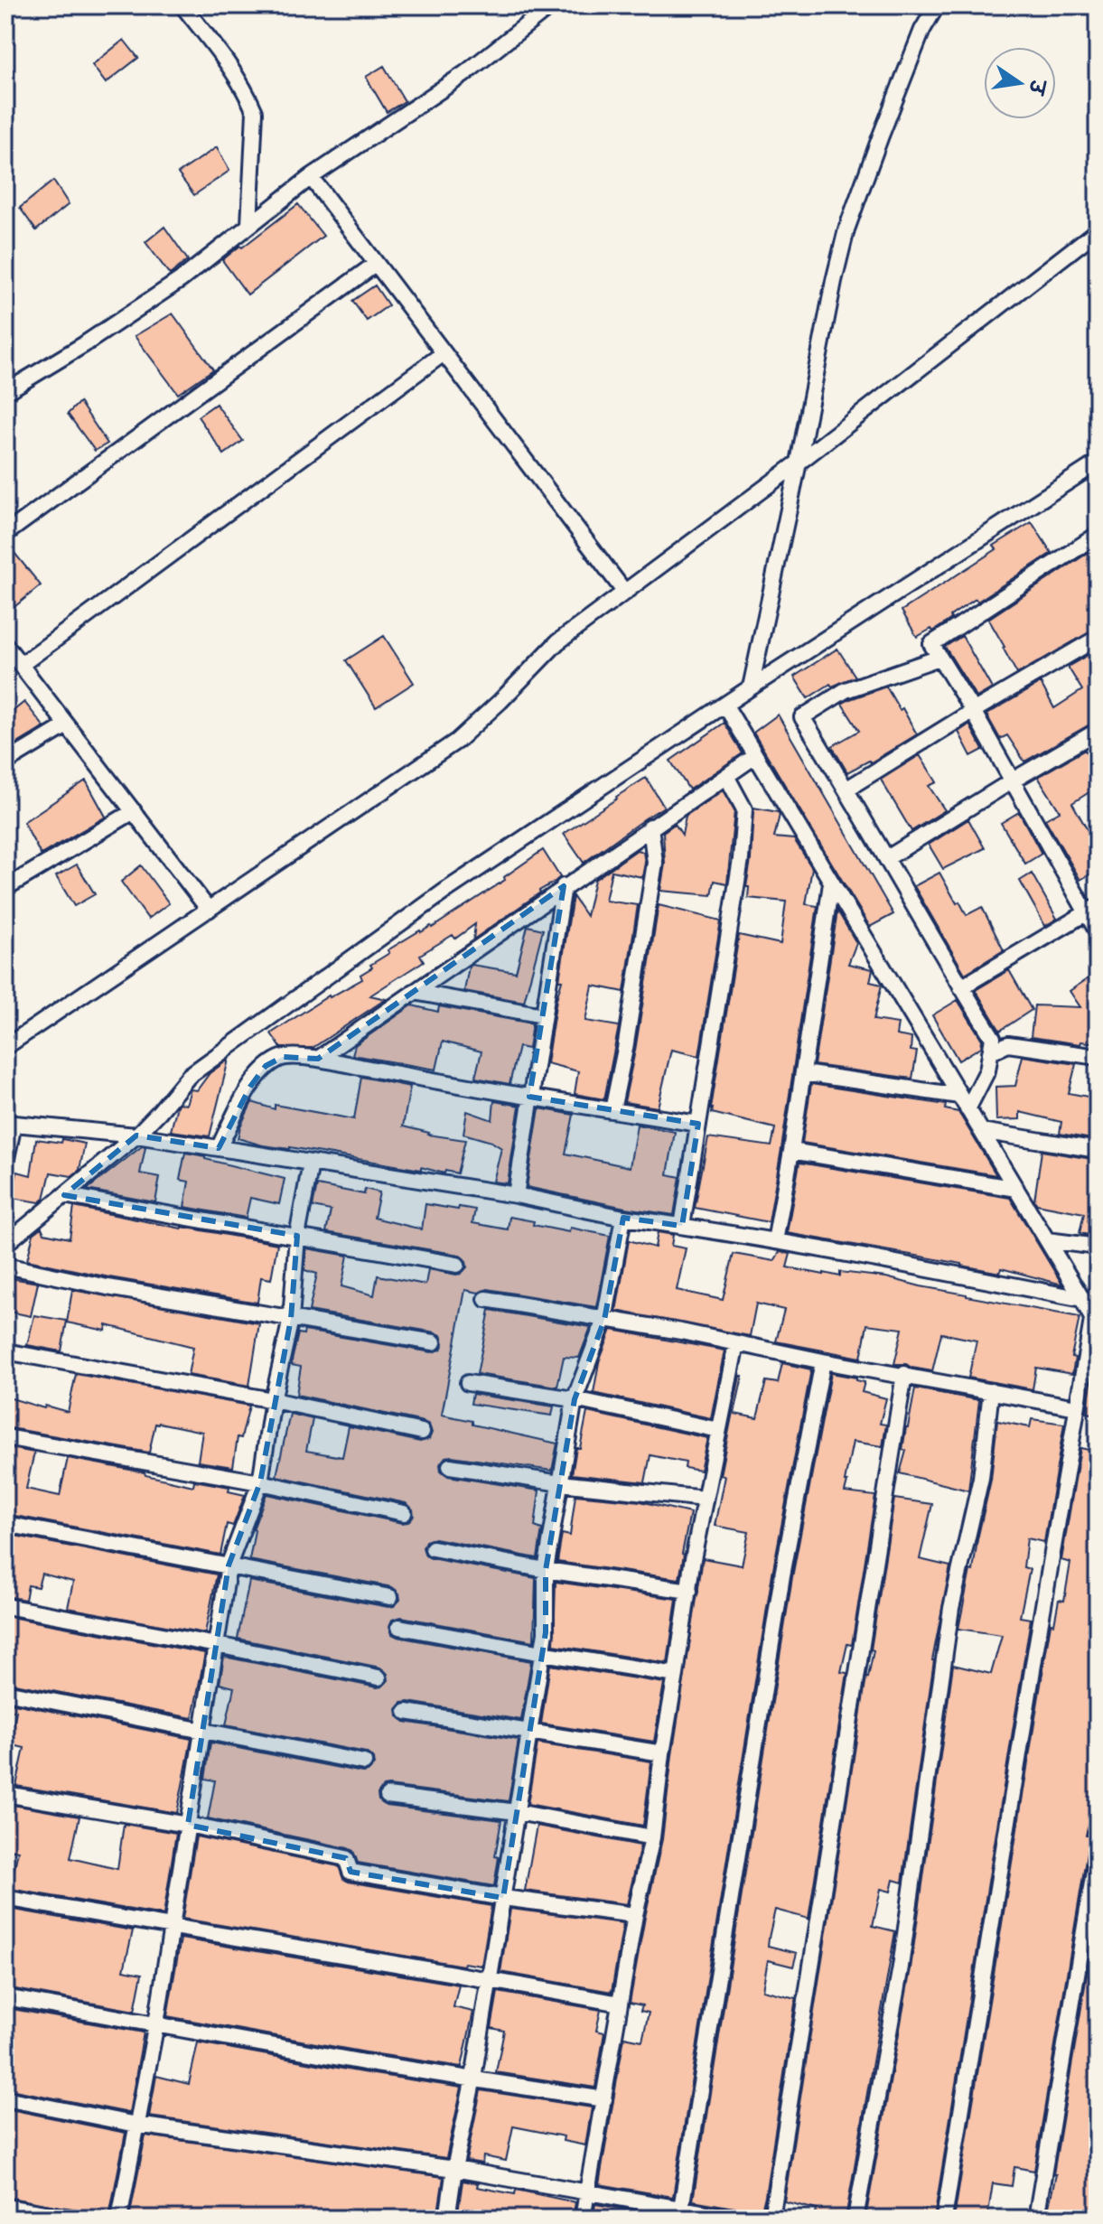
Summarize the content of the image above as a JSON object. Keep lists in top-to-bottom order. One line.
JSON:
{"north":"right"}
